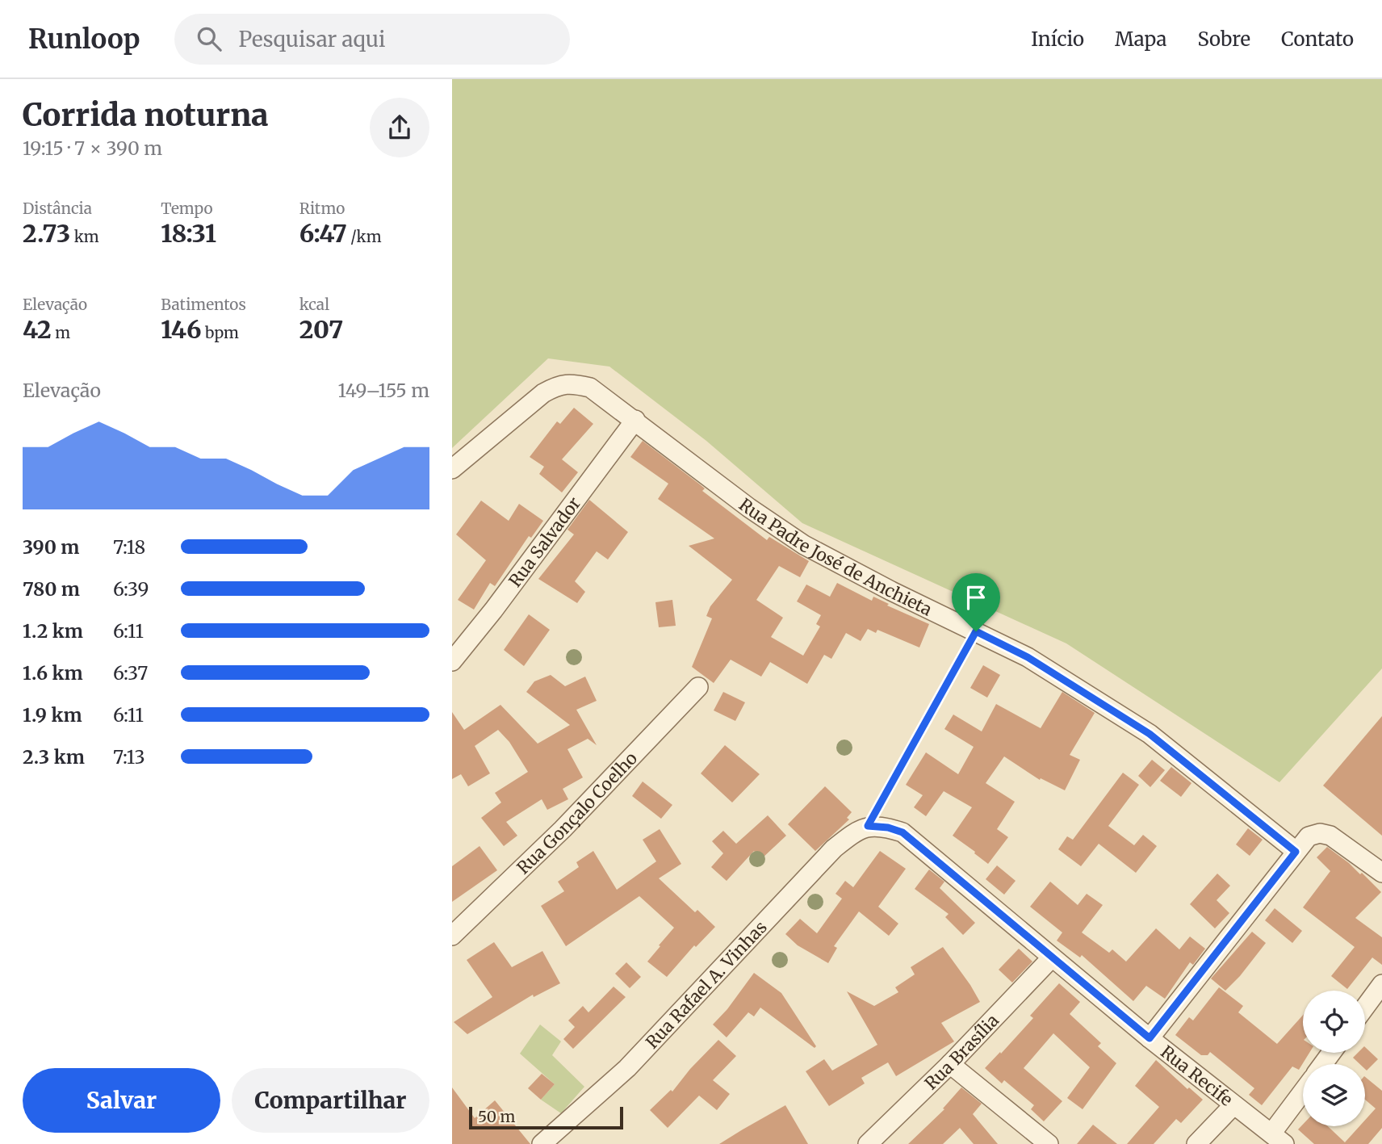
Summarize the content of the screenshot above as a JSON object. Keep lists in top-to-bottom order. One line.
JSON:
{"streets":{"street":["Rua Salvador","Rua Padre José de Anchieta","Rua Gonçalo Coelho","Rua Rafael A. Vinhas","Rua Brasília","Rua Recife"]},"crossings":[["Rua Salvador","Rua Padre José de Anchieta"],["Rua Rafael A. Vinhas","Rua Recife"],["Rua Brasília","Rua Recife"]],"scale_bar":"50 m","page":{"header":"Runloop","search":"Pesquisar aqui","nav":["Início","Mapa","Sobre","Contato"],"heading":["Corrida noturna","19:15 · 7 × 390 m"],"stats":[["Distância","2.73 km"],["Tempo","18:31"],["Ritmo","6:47 /km"],["Elevação","42 m"],["Batimentos","146 bpm"],["kcal","207"]],"chart":["Elevação","149–155 m"],"list":[{"name":"390 m","note":"7:18"},{"name":"780 m","note":"6:39"},{"name":"1.2 km","note":"6:11"},{"name":"1.6 km","note":"6:37"},{"name":"1.9 km","note":"6:11"},{"name":"2.3 km","note":"7:13"}],"buttons":["Salvar","Compartilhar"],"scale":"50 m"}}
